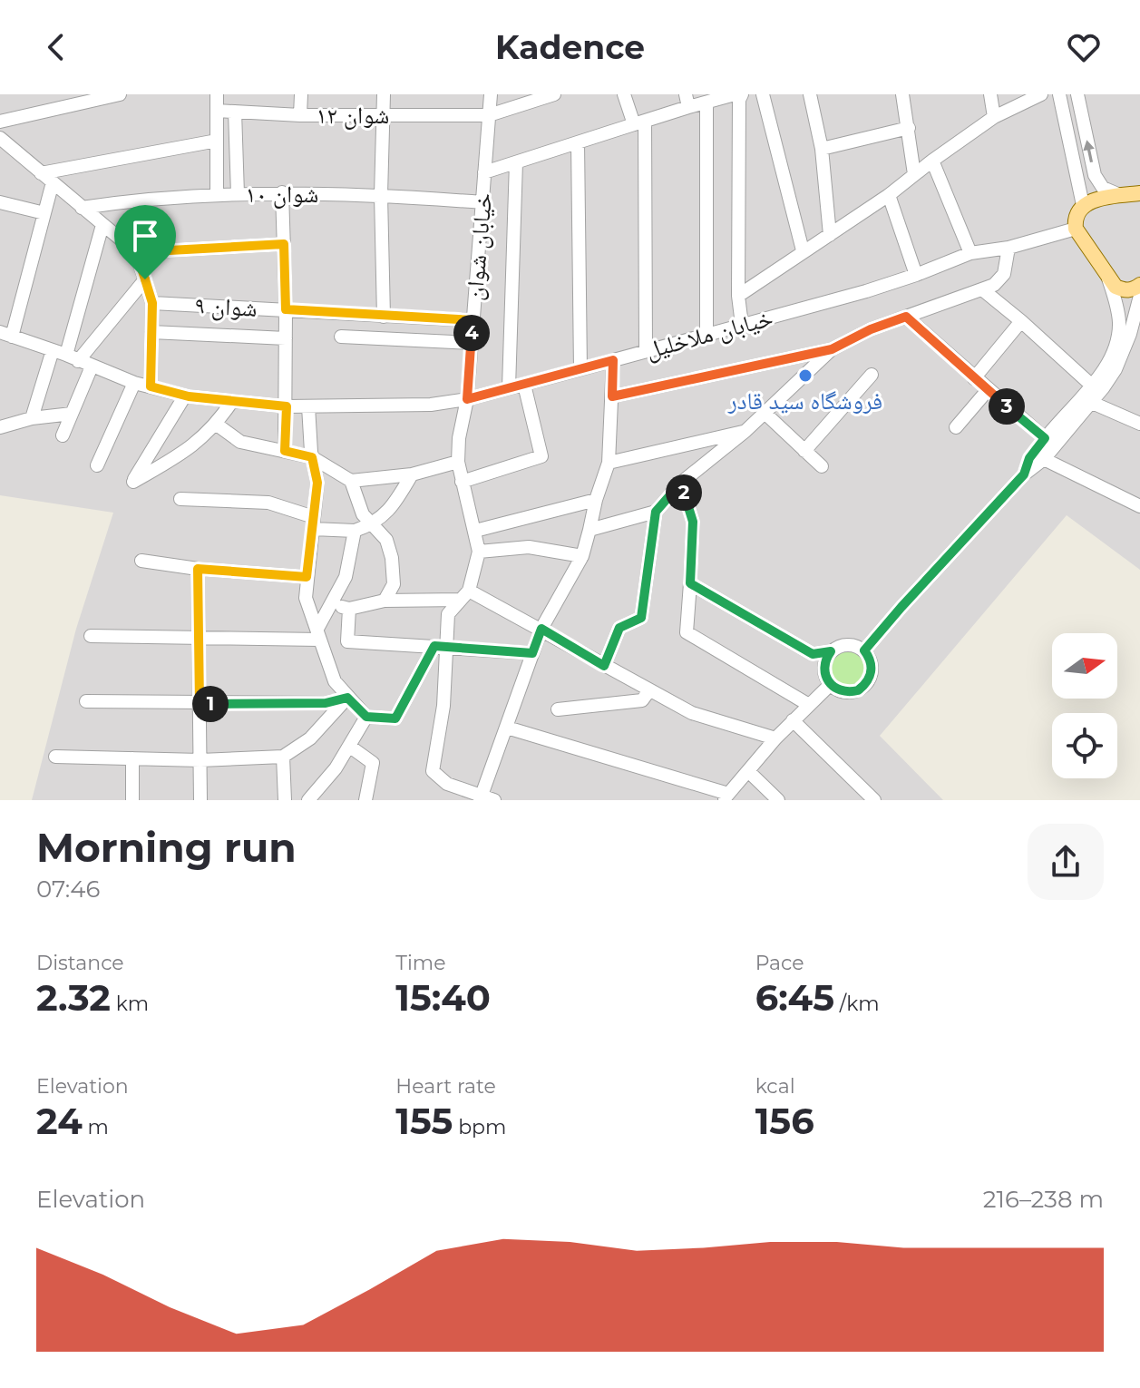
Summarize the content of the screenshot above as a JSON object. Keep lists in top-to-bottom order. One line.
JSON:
{"streets":{"street":["شوان ۱۲","شوان ۱۰","خیابان شوان","شوان ۹","خیابان ملاخلیل"]},"crossings":[["شوان ۱۲","خیابان شوان"],["شوان ۱۰","خیابان شوان"],["خیابان شوان","شوان ۹"],["خیابان شوان","خیابان ملاخلیل"]],"places":["فروشگاه سید قادر"],"north":"right","page":{"header":"Kadence","pins":["4","3","2","1"],"heading":["Morning run","07:46"],"stats":[["Distance","2.32 km"],["Time","15:40"],["Pace","6:45 /km"],["Elevation","24 m"],["Heart rate","155 bpm"],["kcal","156"]],"chart":["Elevation","216–238 m"]}}
